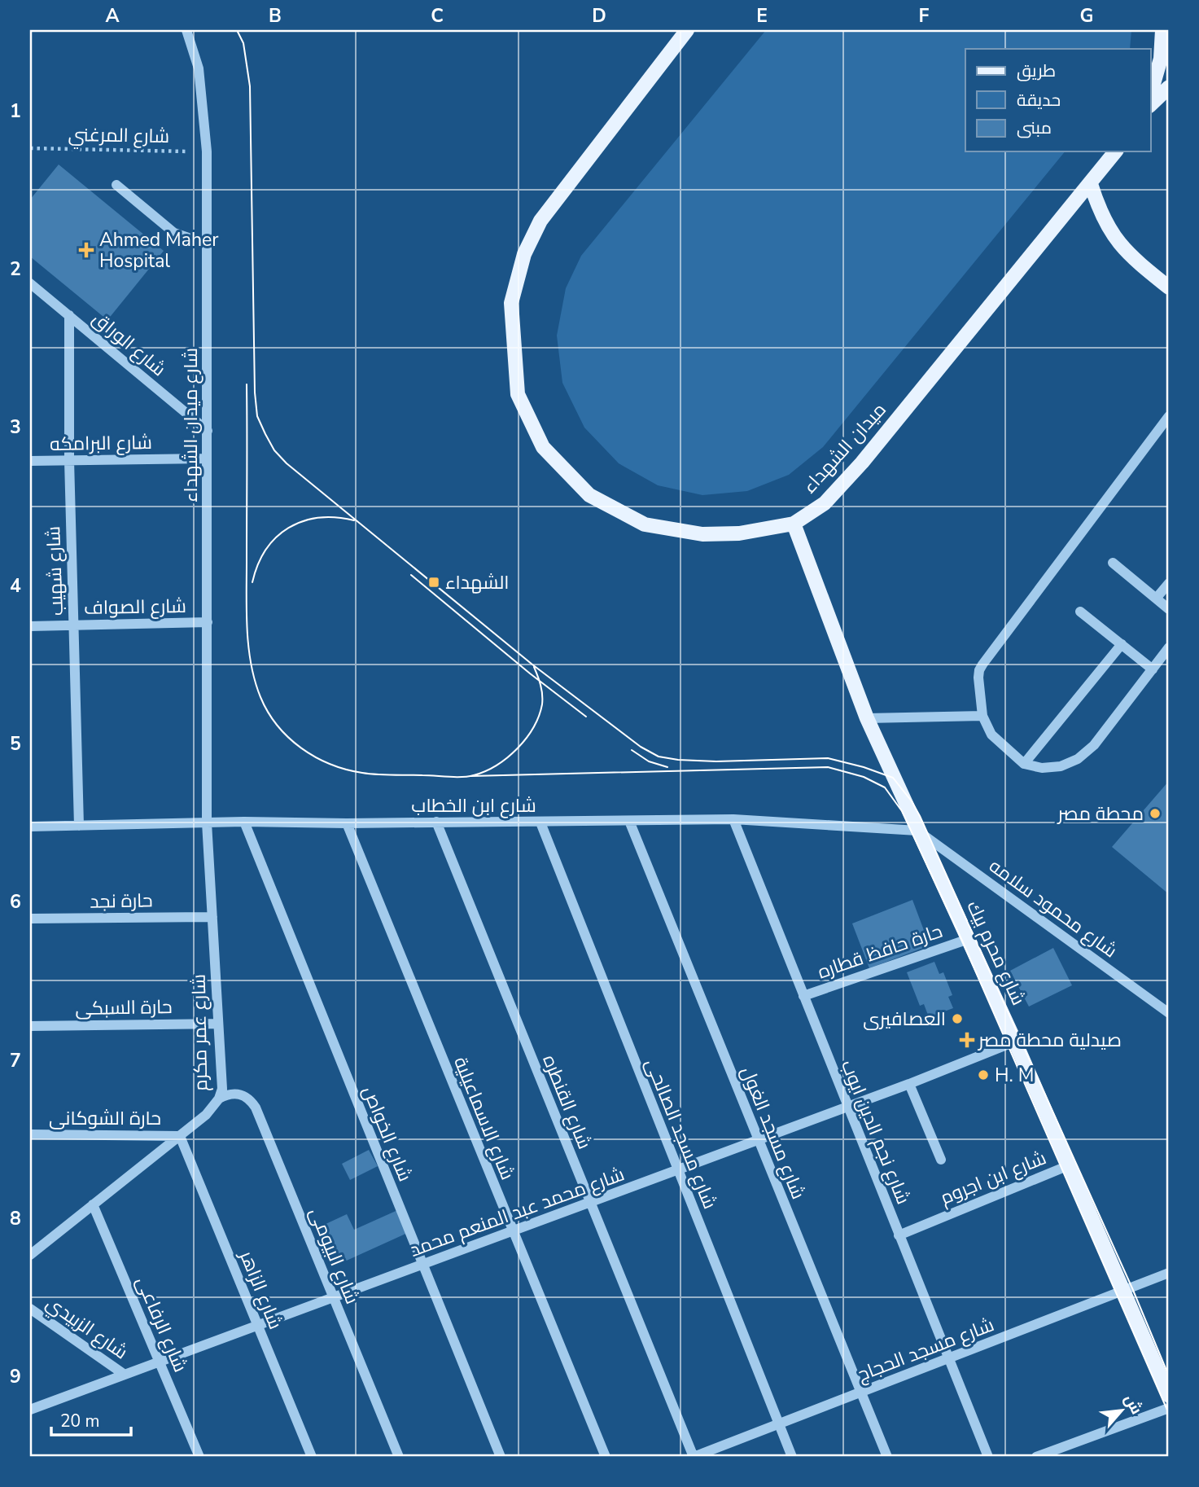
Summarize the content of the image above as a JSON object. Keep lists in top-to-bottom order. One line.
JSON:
{"streets":{"main road":["ميدان الشهداء","شارع محرم بيك"],"street":["شارع الوراق","شارع ميدان الشهداء","شارع البرامكه","شارع شهيب","شارع الصواف","شارع ابن الخطاب","حارة نجد","شارع محمود سلامه","حارة حافظ قطاره","حارة السبكى","شارع عمر مكرم","شارع القنطره","حارة الشوكانى","شارع الاسماعيلية","شارع نجم الدين ايوب","شارع مسجد الغول","شارع الخواص","شارع مسجد الصالحى","شارع ابن اجروم","شارع محمد عبد المنعم محمد","شارع البيومى","شارع الزاهر","شارع الرفاعى","شارع الزبيدي","شارع مسجد الحجاج"],"path":["شارع المرغني"]},"crossings":[["شارع المرغني","شارع ميدان الشهداء"],["شارع الوراق","شارع ميدان الشهداء"],["شارع الوراق","شارع شهيب"],["شارع ميدان الشهداء","شارع البرامكه"],["شارع ميدان الشهداء","شارع الصواف"],["شارع ميدان الشهداء","شارع ابن الخطاب"],["شارع ميدان الشهداء","شارع عمر مكرم"],["شارع البرامكه","شارع شهيب"],["ميدان الشهداء","شارع محرم بيك"],["شارع شهيب","شارع الصواف"],["شارع شهيب","شارع ابن الخطاب"],["شارع ابن الخطاب","شارع محمود سلامه"],["شارع ابن الخطاب","شارع محرم بيك"],["شارع ابن الخطاب","شارع عمر مكرم"],["شارع ابن الخطاب","شارع القنطره"],["شارع ابن الخطاب","شارع الاسماعيلية"],["شارع ابن الخطاب","شارع نجم الدين ايوب"],["شارع ابن الخطاب","شارع مسجد الغول"],["شارع ابن الخطاب","شارع الخواص"],["شارع ابن الخطاب","شارع مسجد الصالحى"],["حارة نجد","شارع عمر مكرم"],["شارع محمود سلامه","شارع محرم بيك"],["حارة حافظ قطاره","شارع محرم بيك"],["حارة حافظ قطاره","شارع نجم الدين ايوب"],["شارع محرم بيك","شارع ابن اجروم"],["شارع محرم بيك","شارع محمد عبد المنعم محمد"],["شارع محرم بيك","شارع مسجد الحجاج"],["حارة السبكى","شارع عمر مكرم"],["شارع عمر مكرم","حارة الشوكانى"],["شارع عمر مكرم","شارع البيومى"],["شارع عمر مكرم","شارع الزاهر"],["شارع عمر مكرم","شارع الرفاعى"],["شارع القنطره","شارع محمد عبد المنعم محمد"],["شارع القنطره","شارع مسجد الحجاج"],["حارة الشوكانى","شارع الزاهر"],["شارع الاسماعيلية","شارع محمد عبد المنعم محمد"],["شارع نجم الدين ايوب","شارع ابن اجروم"],["شارع نجم الدين ايوب","شارع محمد عبد المنعم محمد"],["شارع نجم الدين ايوب","شارع مسجد الحجاج"],["شارع مسجد الغول","شارع محمد عبد المنعم محمد"],["شارع مسجد الغول","شارع مسجد الحجاج"],["شارع الخواص","شارع محمد عبد المنعم محمد"],["شارع مسجد الصالحى","شارع محمد عبد المنعم محمد"],["شارع مسجد الصالحى","شارع مسجد الحجاج"],["شارع محمد عبد المنعم محمد","شارع البيومى"],["شارع محمد عبد المنعم محمد","شارع الزاهر"],["شارع محمد عبد المنعم محمد","شارع الرفاعى"],["شارع محمد عبد المنعم محمد","شارع الزبيدي"]],"places":{"health":["Ahmed Maher Hospital","صيدلية محطة مصر"],"transit":["الشهداء"],"other":["محطة مصر","العصافيرى","H. M"]},"legend":["طريق","حديقة","مبنى"],"scale_bar":"20 m","north":"top right","grid":{"columns":["A","B","C","D","E","F","G"],"rows":["1","2","3","4","5","6","7","8","9"]}}
